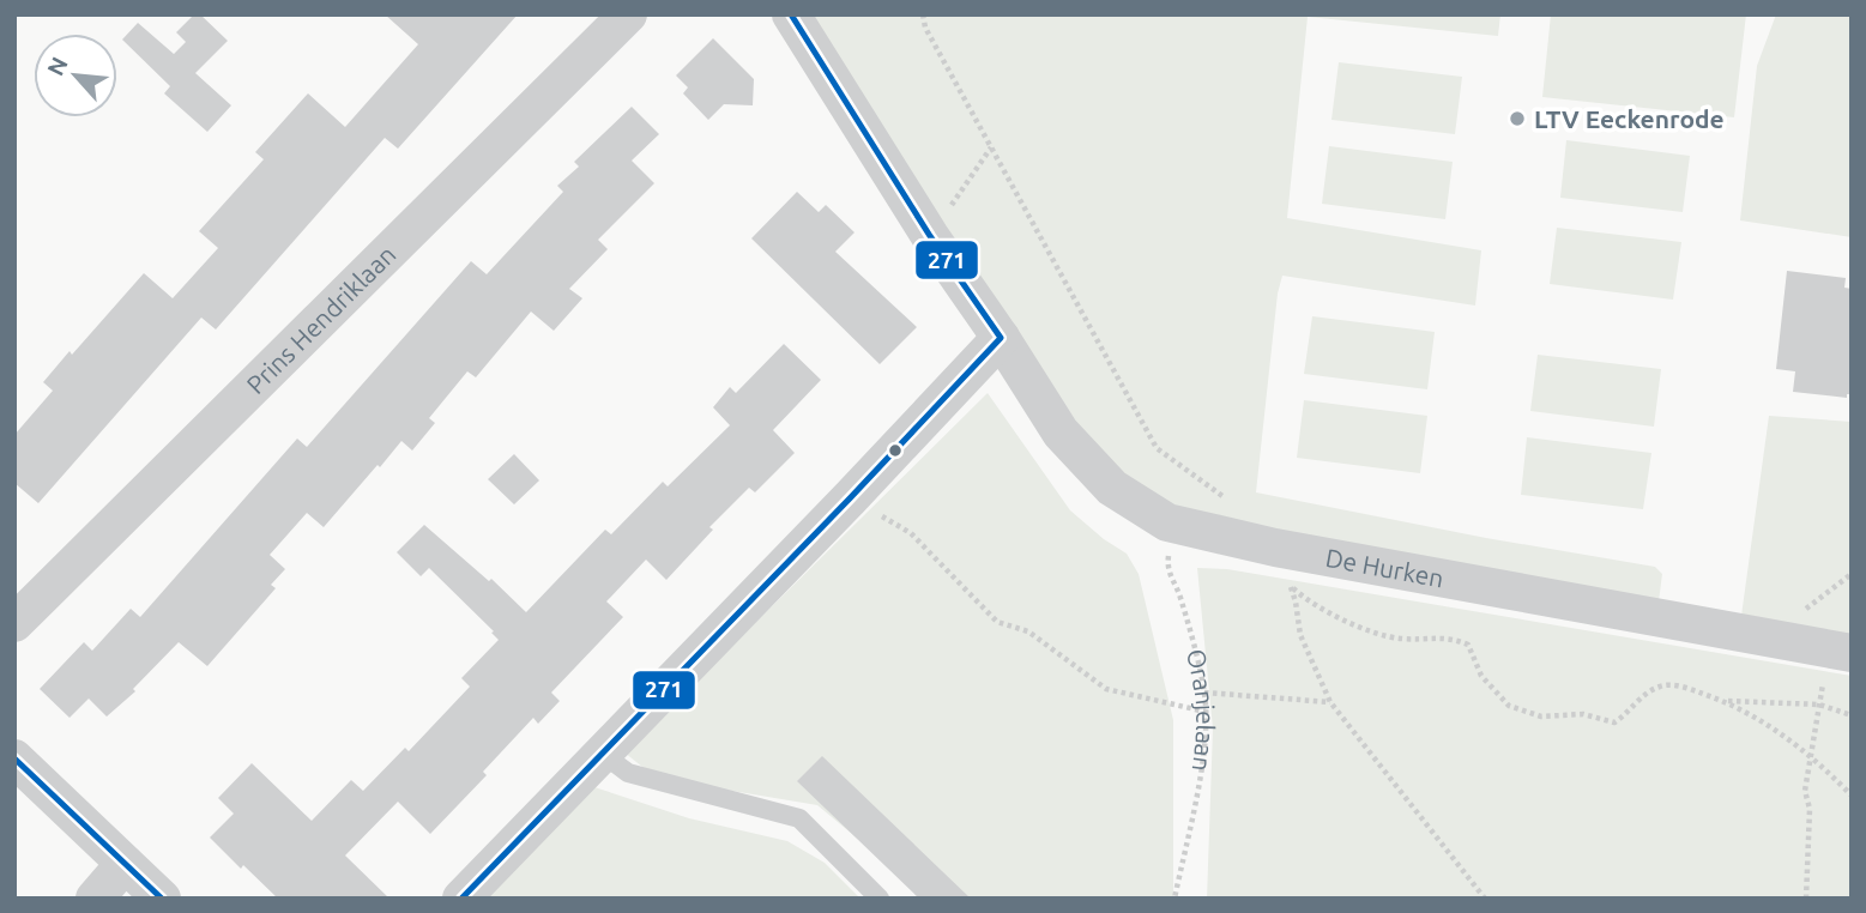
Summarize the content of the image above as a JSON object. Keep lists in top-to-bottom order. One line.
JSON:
{"streets":{"street":["Prins Hendriklaan","De Hurken"],"path":["Oranjelaan"]},"crossings":[["De Hurken","Oranjelaan"]],"places":["LTV Eeckenrode"],"lines":["transit line 271"],"north":"top left"}
